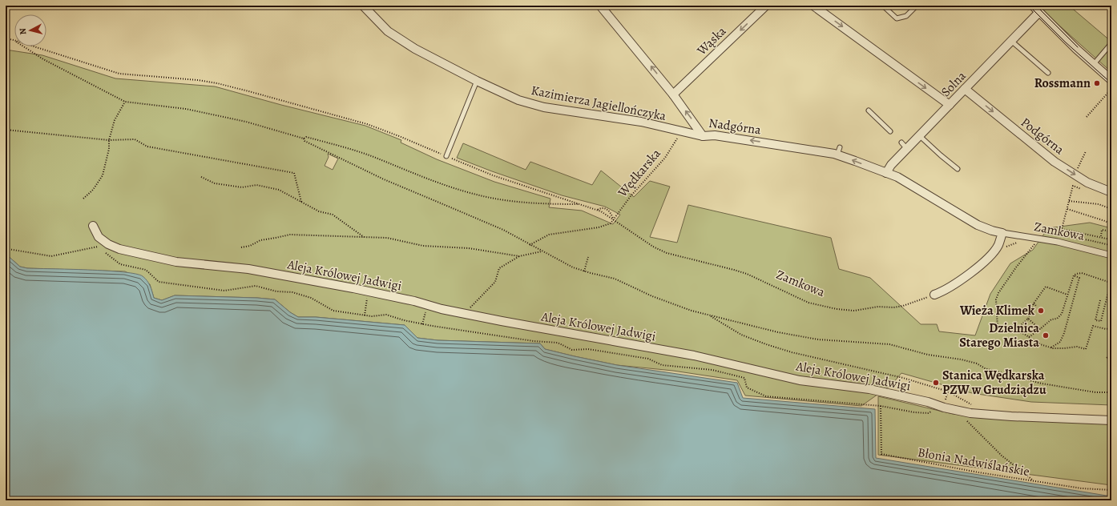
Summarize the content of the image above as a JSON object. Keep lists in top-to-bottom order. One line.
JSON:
{"streets":{"street":["Wąska","Solna","Kazimierza Jagiellończyka","Nadgórna","Podgórna","Zamkowa","Aleja Królowej Jadwigi"],"path":["Wędkarska","Błonia Nadwiślańskie"]},"crossings":[["Wąska","Nadgórna"],["Solna","Nadgórna"],["Solna","Podgórna"],["Solna","Zamkowa"],["Kazimierza Jagiellończyka","Nadgórna"],["Nadgórna","Zamkowa"],["Wędkarska","Zamkowa"]],"one_way":["Wąska","Nadgórna","Podgórna"],"places":["Rossmann","Wieża Klimek","Dzielnica Starego Miasta","Stanica Wędkarska PZW w Grudziądzu"],"north":"left"}
